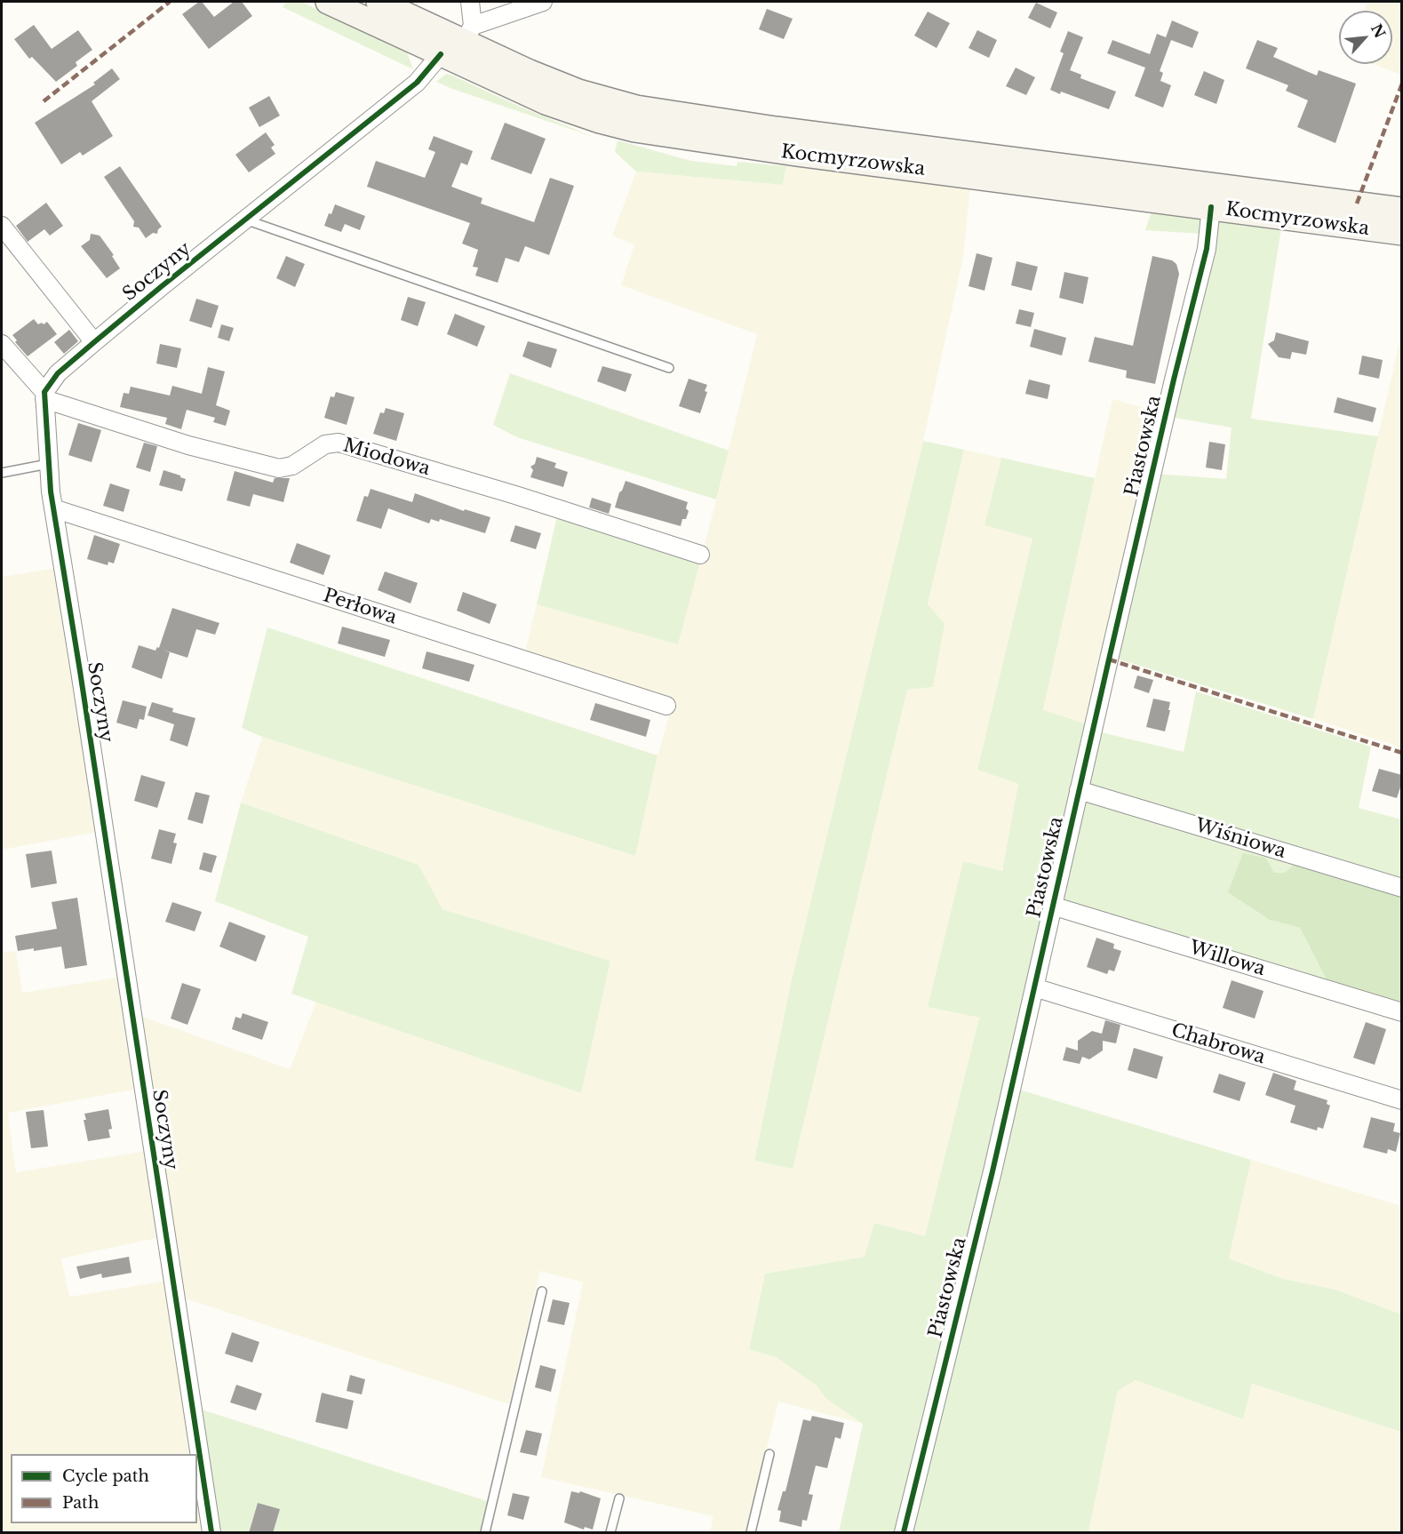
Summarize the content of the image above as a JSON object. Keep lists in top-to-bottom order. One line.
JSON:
{"streets":{"main road":["Kocmyrzowska"],"street":["Soczyny","Piastowska","Miodowa","Perłowa","Wiśniowa","Willowa","Chabrowa"]},"crossings":[["Kocmyrzowska","Soczyny"],["Kocmyrzowska","Piastowska"],["Soczyny","Miodowa"],["Soczyny","Perłowa"],["Piastowska","Wiśniowa"],["Piastowska","Willowa"],["Piastowska","Chabrowa"]],"legend":["Cycle path","Path"],"north":"top right"}
